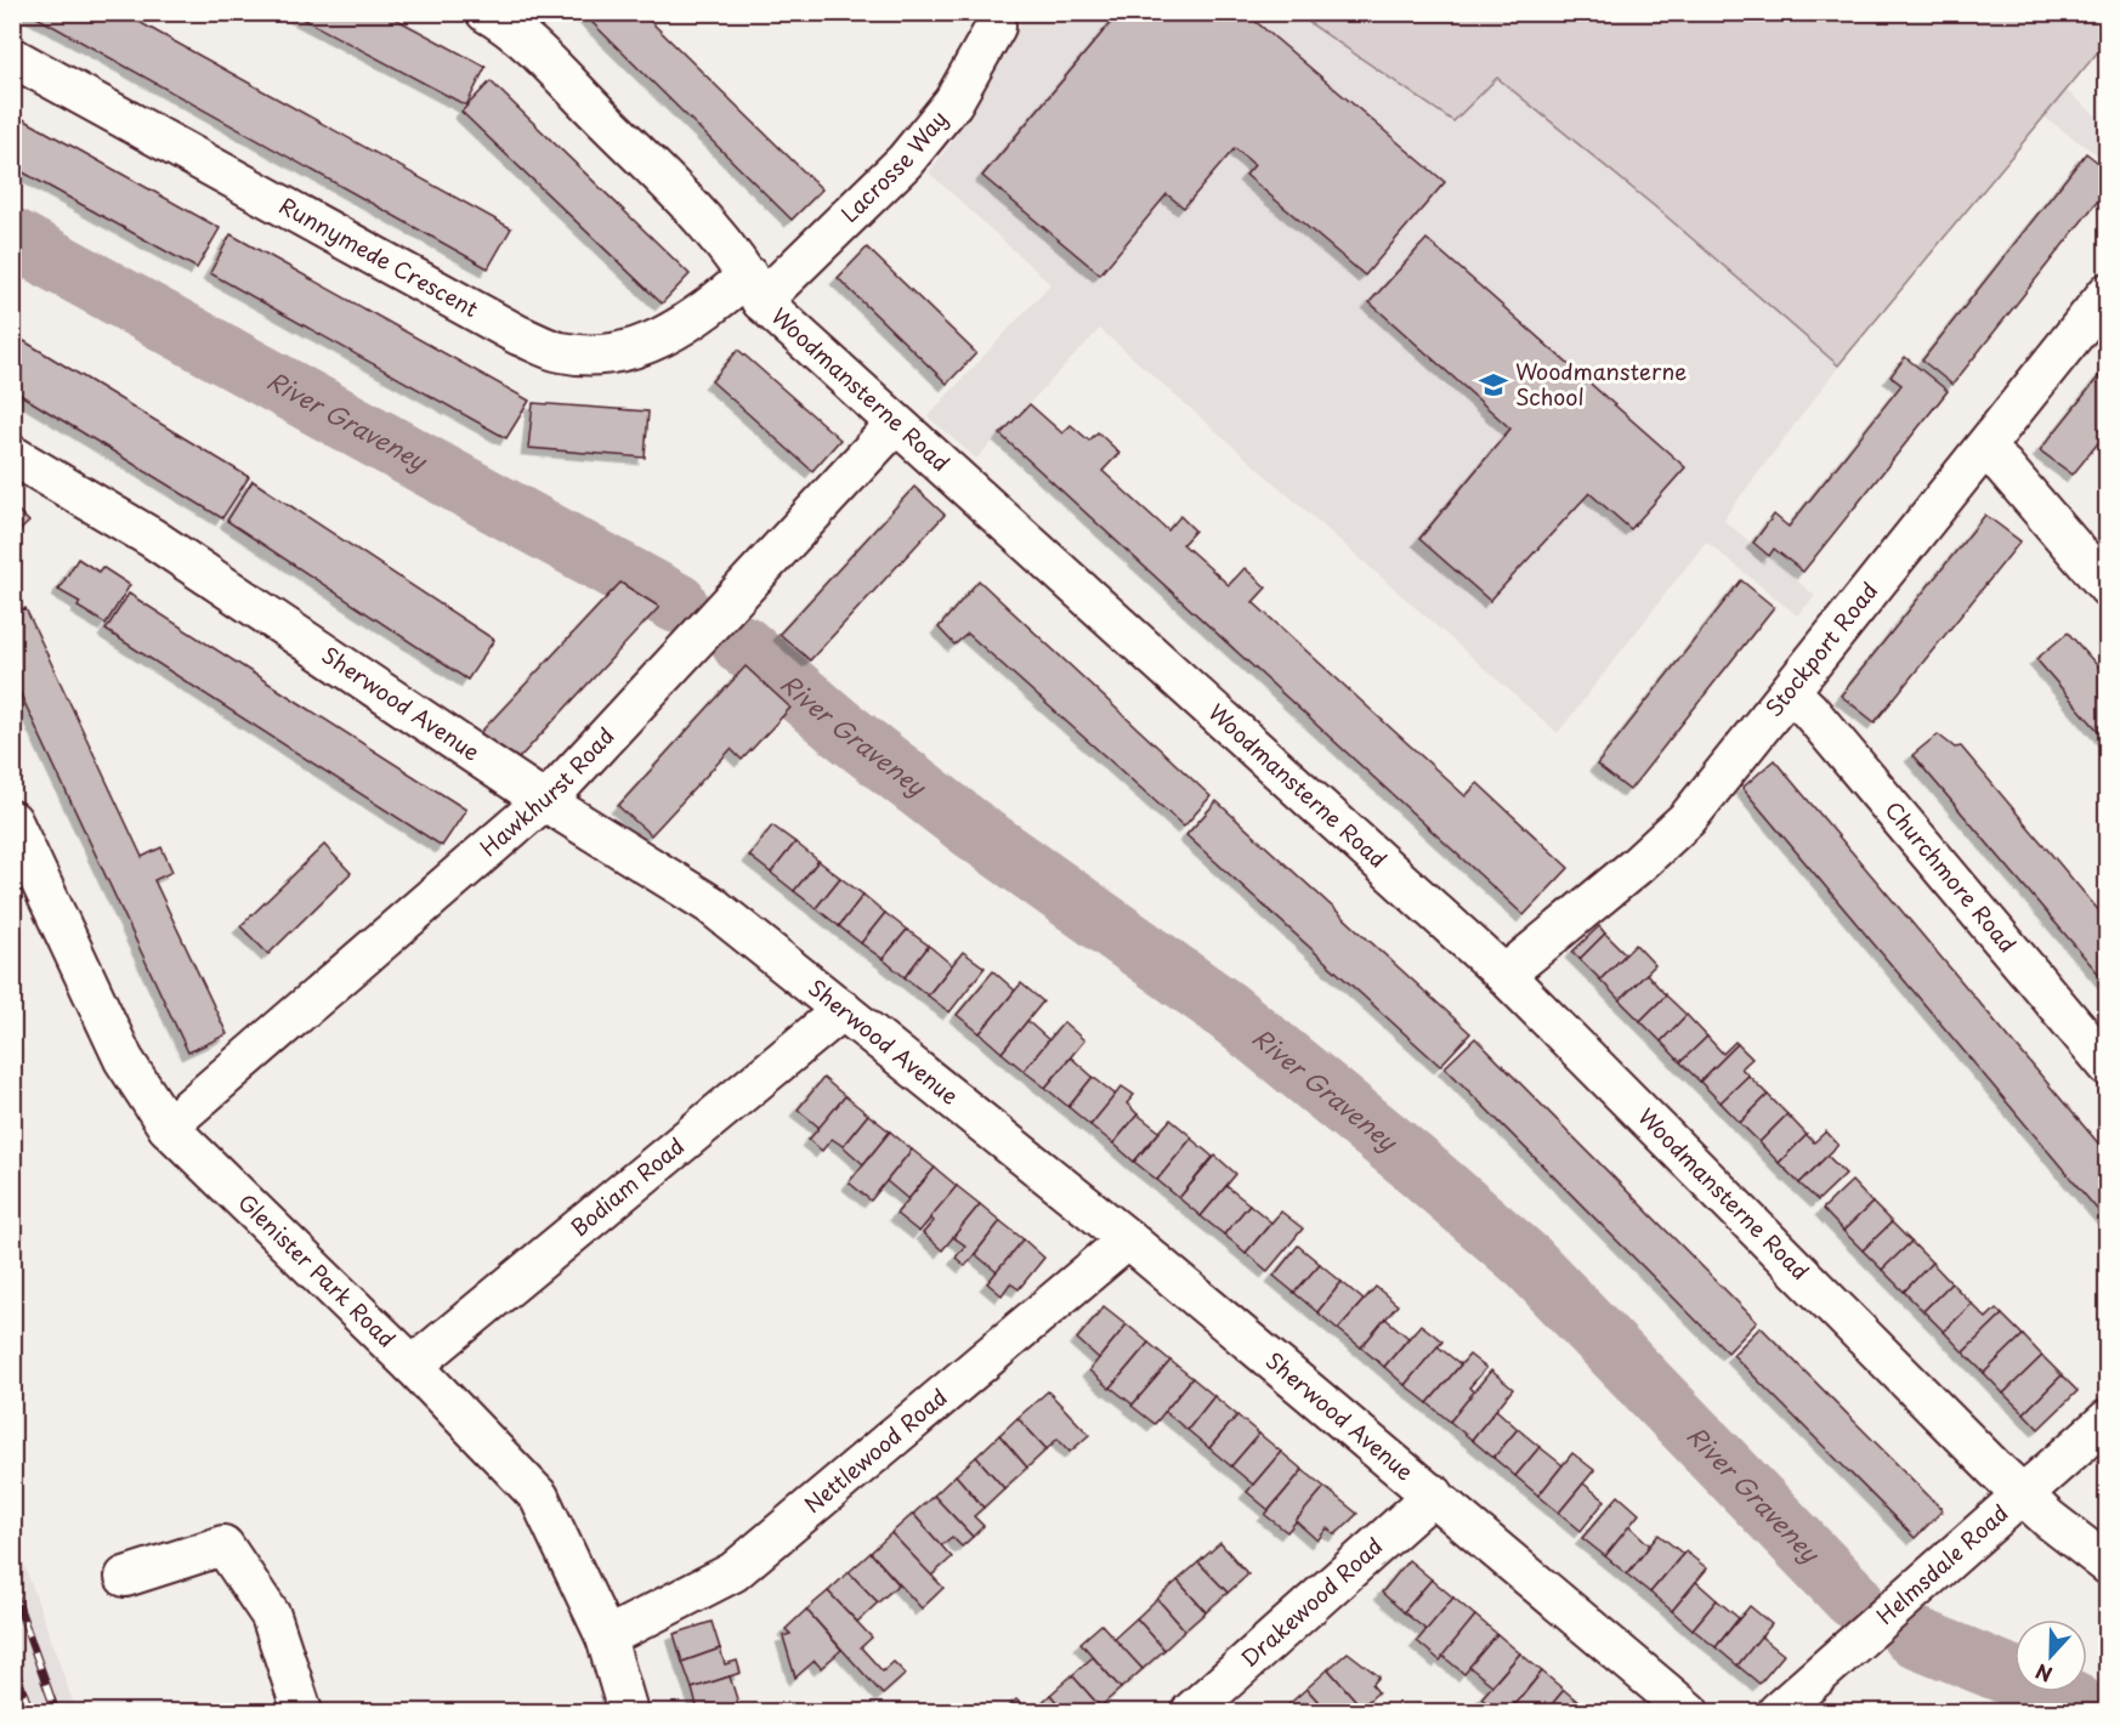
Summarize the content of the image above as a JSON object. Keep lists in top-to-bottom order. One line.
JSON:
{"streets":{"street":["Lacrosse Way","Runnymede Crescent","Woodmansterne Road","Stockport Road","Sherwood Avenue","Hawkhurst Road","Churchmore Road","Bodiam Road","Glenister Park Road","Nettlewood Road","Helmsdale Road","Drakewood Road"]},"crossings":[["Lacrosse Way","Runnymede Crescent"],["Lacrosse Way","Woodmansterne Road"],["Runnymede Crescent","Woodmansterne Road"],["Woodmansterne Road","Stockport Road"],["Woodmansterne Road","Hawkhurst Road"],["Woodmansterne Road","Helmsdale Road"],["Stockport Road","Churchmore Road"],["Sherwood Avenue","Hawkhurst Road"],["Sherwood Avenue","Bodiam Road"],["Sherwood Avenue","Nettlewood Road"],["Sherwood Avenue","Drakewood Road"],["Hawkhurst Road","Glenister Park Road"],["Bodiam Road","Glenister Park Road"],["Glenister Park Road","Nettlewood Road"]],"water":["River Graveney"],"places":{"school or university":["Woodmansterne School"]},"north":"bottom"}
